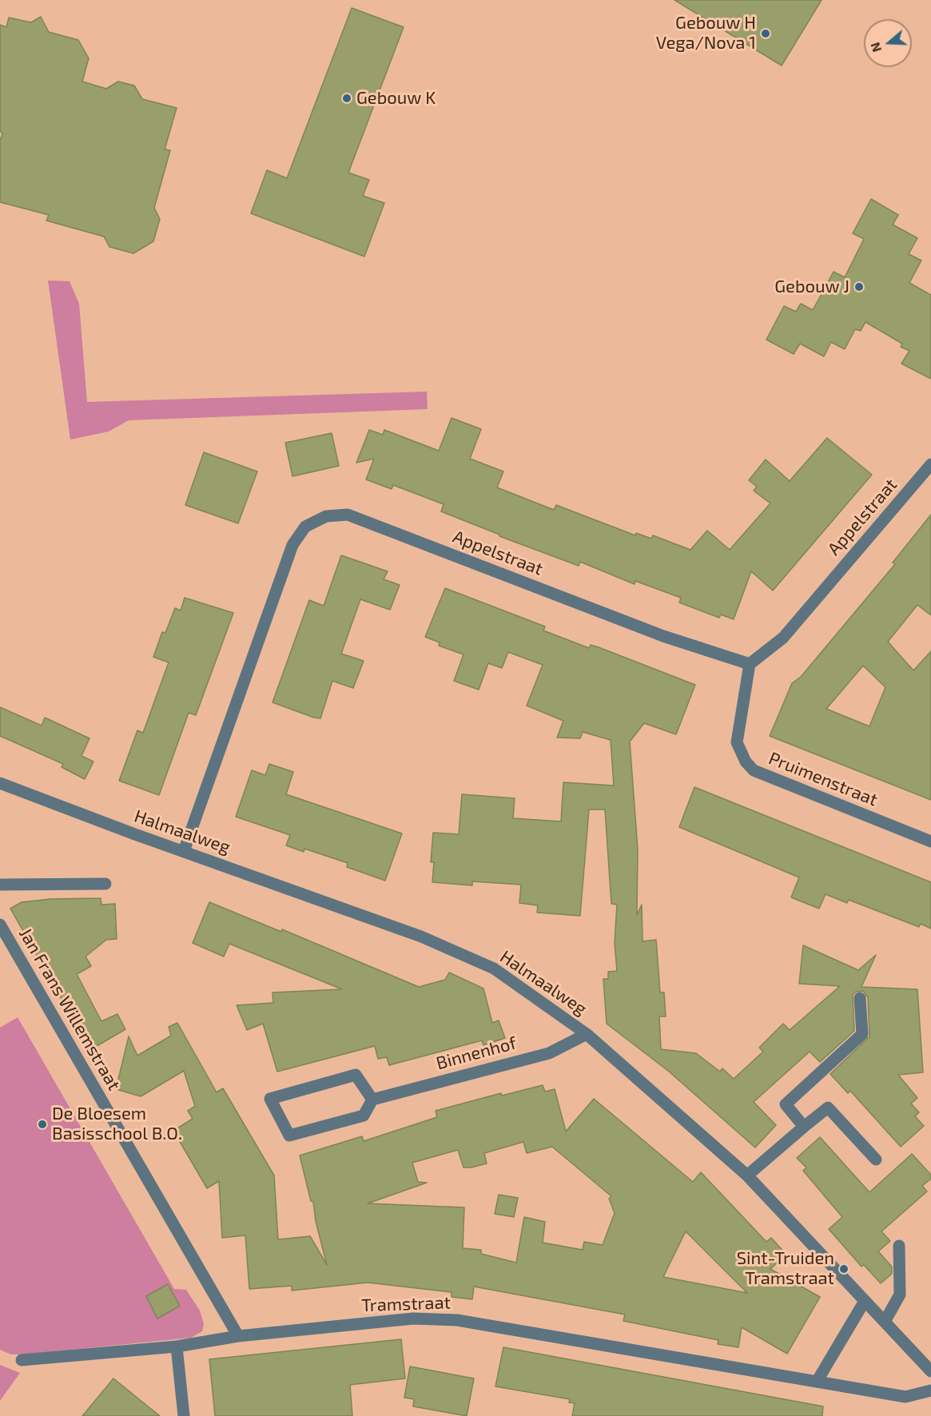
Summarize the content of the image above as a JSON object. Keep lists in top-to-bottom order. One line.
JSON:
{"streets":{"street":["Appelstraat","Pruimenstraat","Halmaalweg","Jan Frans Willemstraat","Binnenhof","Tramstraat"]},"crossings":[["Appelstraat","Pruimenstraat"],["Appelstraat","Halmaalweg"],["Halmaalweg","Binnenhof"],["Jan Frans Willemstraat","Tramstraat"]],"places":["Gebouw H Vega/Nova 1","Gebouw K","Gebouw J","De Bloesem Basisschool B.O.","Sint-Truiden Tramstraat"],"north":"left"}
